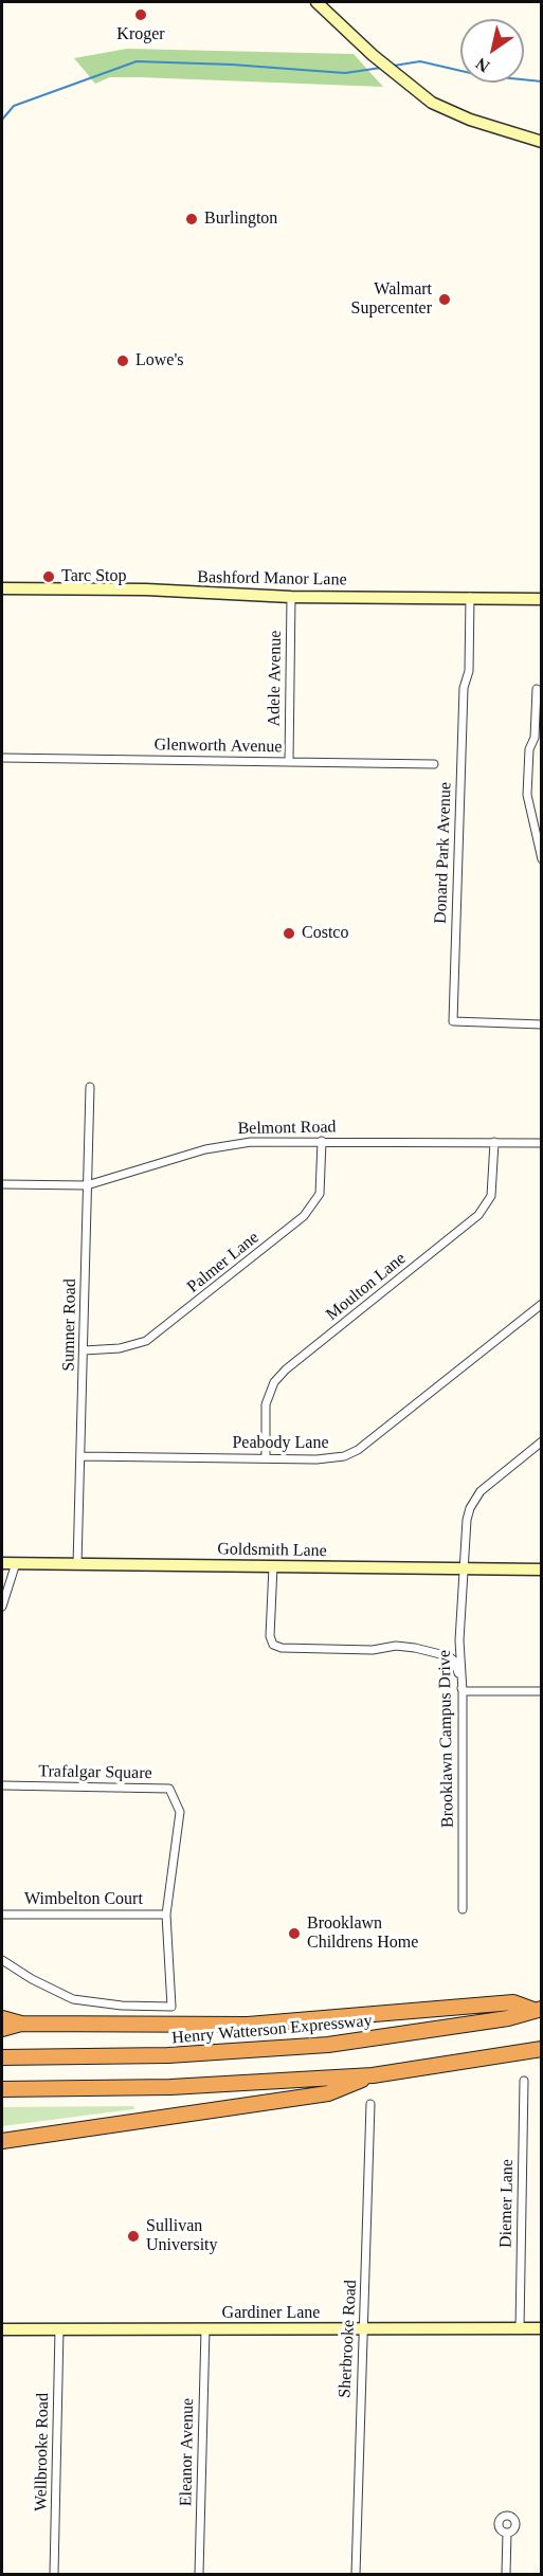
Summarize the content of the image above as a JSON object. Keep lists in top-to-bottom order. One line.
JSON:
{"streets":{"highway":["Henry Watterson Expressway"],"street":["Bashford Manor Lane","Adele Avenue","Glenworth Avenue","Donard Park Avenue","Belmont Road","Palmer Lane","Moulton Lane","Sumner Road","Peabody Lane","Goldsmith Lane","Brooklawn Campus Drive","Trafalgar Square","Wimbelton Court","Diemer Lane","Gardiner Lane","Sherbrooke Road","Wellbrooke Road","Eleanor Avenue"]},"crossings":[["Bashford Manor Lane","Adele Avenue"],["Bashford Manor Lane","Donard Park Avenue"],["Adele Avenue","Glenworth Avenue"],["Belmont Road","Palmer Lane"],["Belmont Road","Moulton Lane"],["Belmont Road","Sumner Road"],["Palmer Lane","Sumner Road"],["Moulton Lane","Peabody Lane"],["Sumner Road","Peabody Lane"],["Sumner Road","Goldsmith Lane"],["Goldsmith Lane","Brooklawn Campus Drive"],["Trafalgar Square","Wimbelton Court"],["Diemer Lane","Gardiner Lane"],["Gardiner Lane","Sherbrooke Road"],["Gardiner Lane","Wellbrooke Road"],["Gardiner Lane","Eleanor Avenue"]],"places":["Kroger","Burlington","Walmart Supercenter","Lowe's","Tarc Stop","Costco","Brooklawn Childrens Home","Sullivan University"],"north":"bottom left"}
